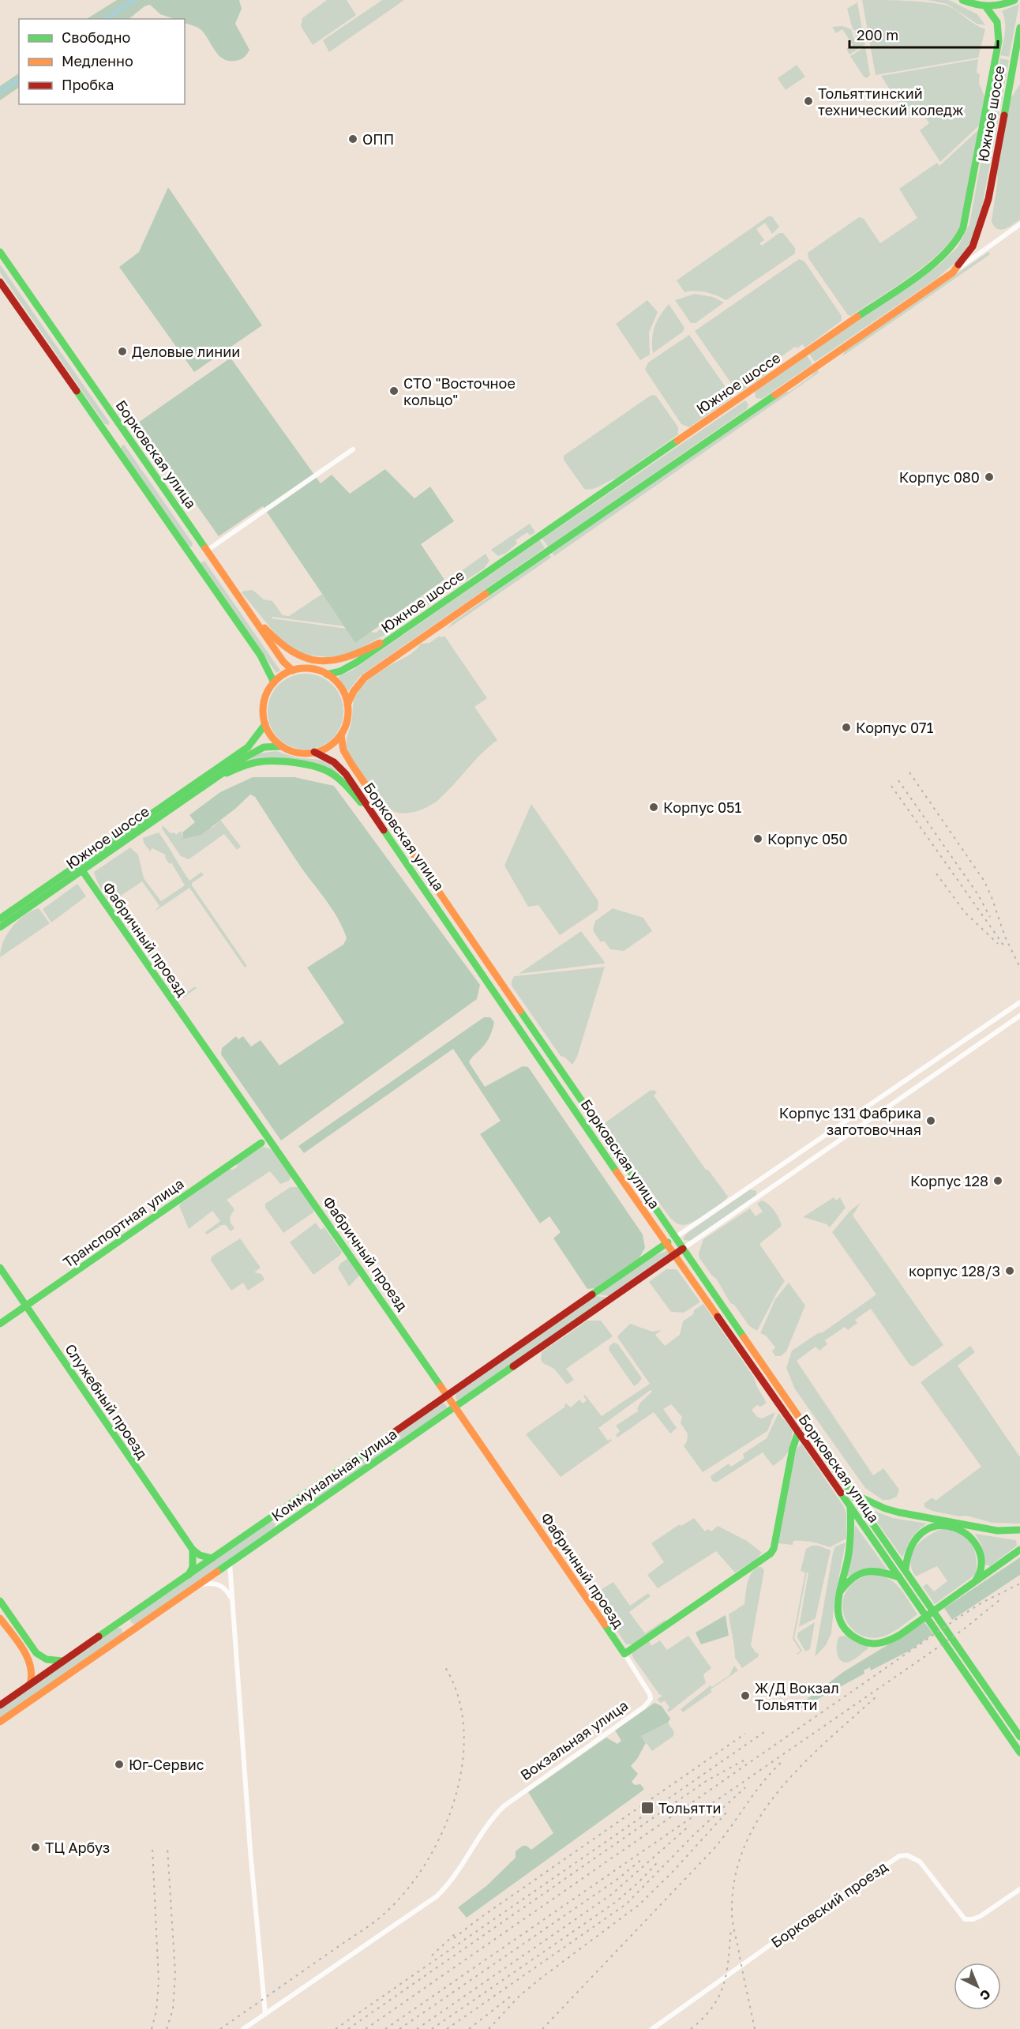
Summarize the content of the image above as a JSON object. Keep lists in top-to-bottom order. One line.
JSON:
{"streets":{"main road":["Южное шоссе","Борковская улица","Фабричный проезд","Транспортная улица","Служебный проезд","Коммунальная улица"],"street":["Вокзальная улица","Борковский проезд"]},"crossings":[["Южное шоссе","Борковская улица"],["Южное шоссе","Фабричный проезд"],["Борковская улица","Коммунальная улица"],["Фабричный проезд","Коммунальная улица"],["Фабричный проезд","Вокзальная улица"],["Транспортная улица","Служебный проезд"]],"places":{"other":["Тольяттинский технический коледж","ОПП","Деловые линии","СТО \"Восточное кольцо\"","Корпус 080","Корпус 071","Корпус 051","Корпус 050","Корпус 131 Фабрика заготовочная","Корпус 128","корпус 128/3","Ж/Д Вокзал Тольятти","Юг-Сервис","ТЦ Арбуз"],"transit":["Тольятти"]},"legend":["Свободно","Медленно","Пробка"],"scale_bar":"200 m","north":"bottom right"}
